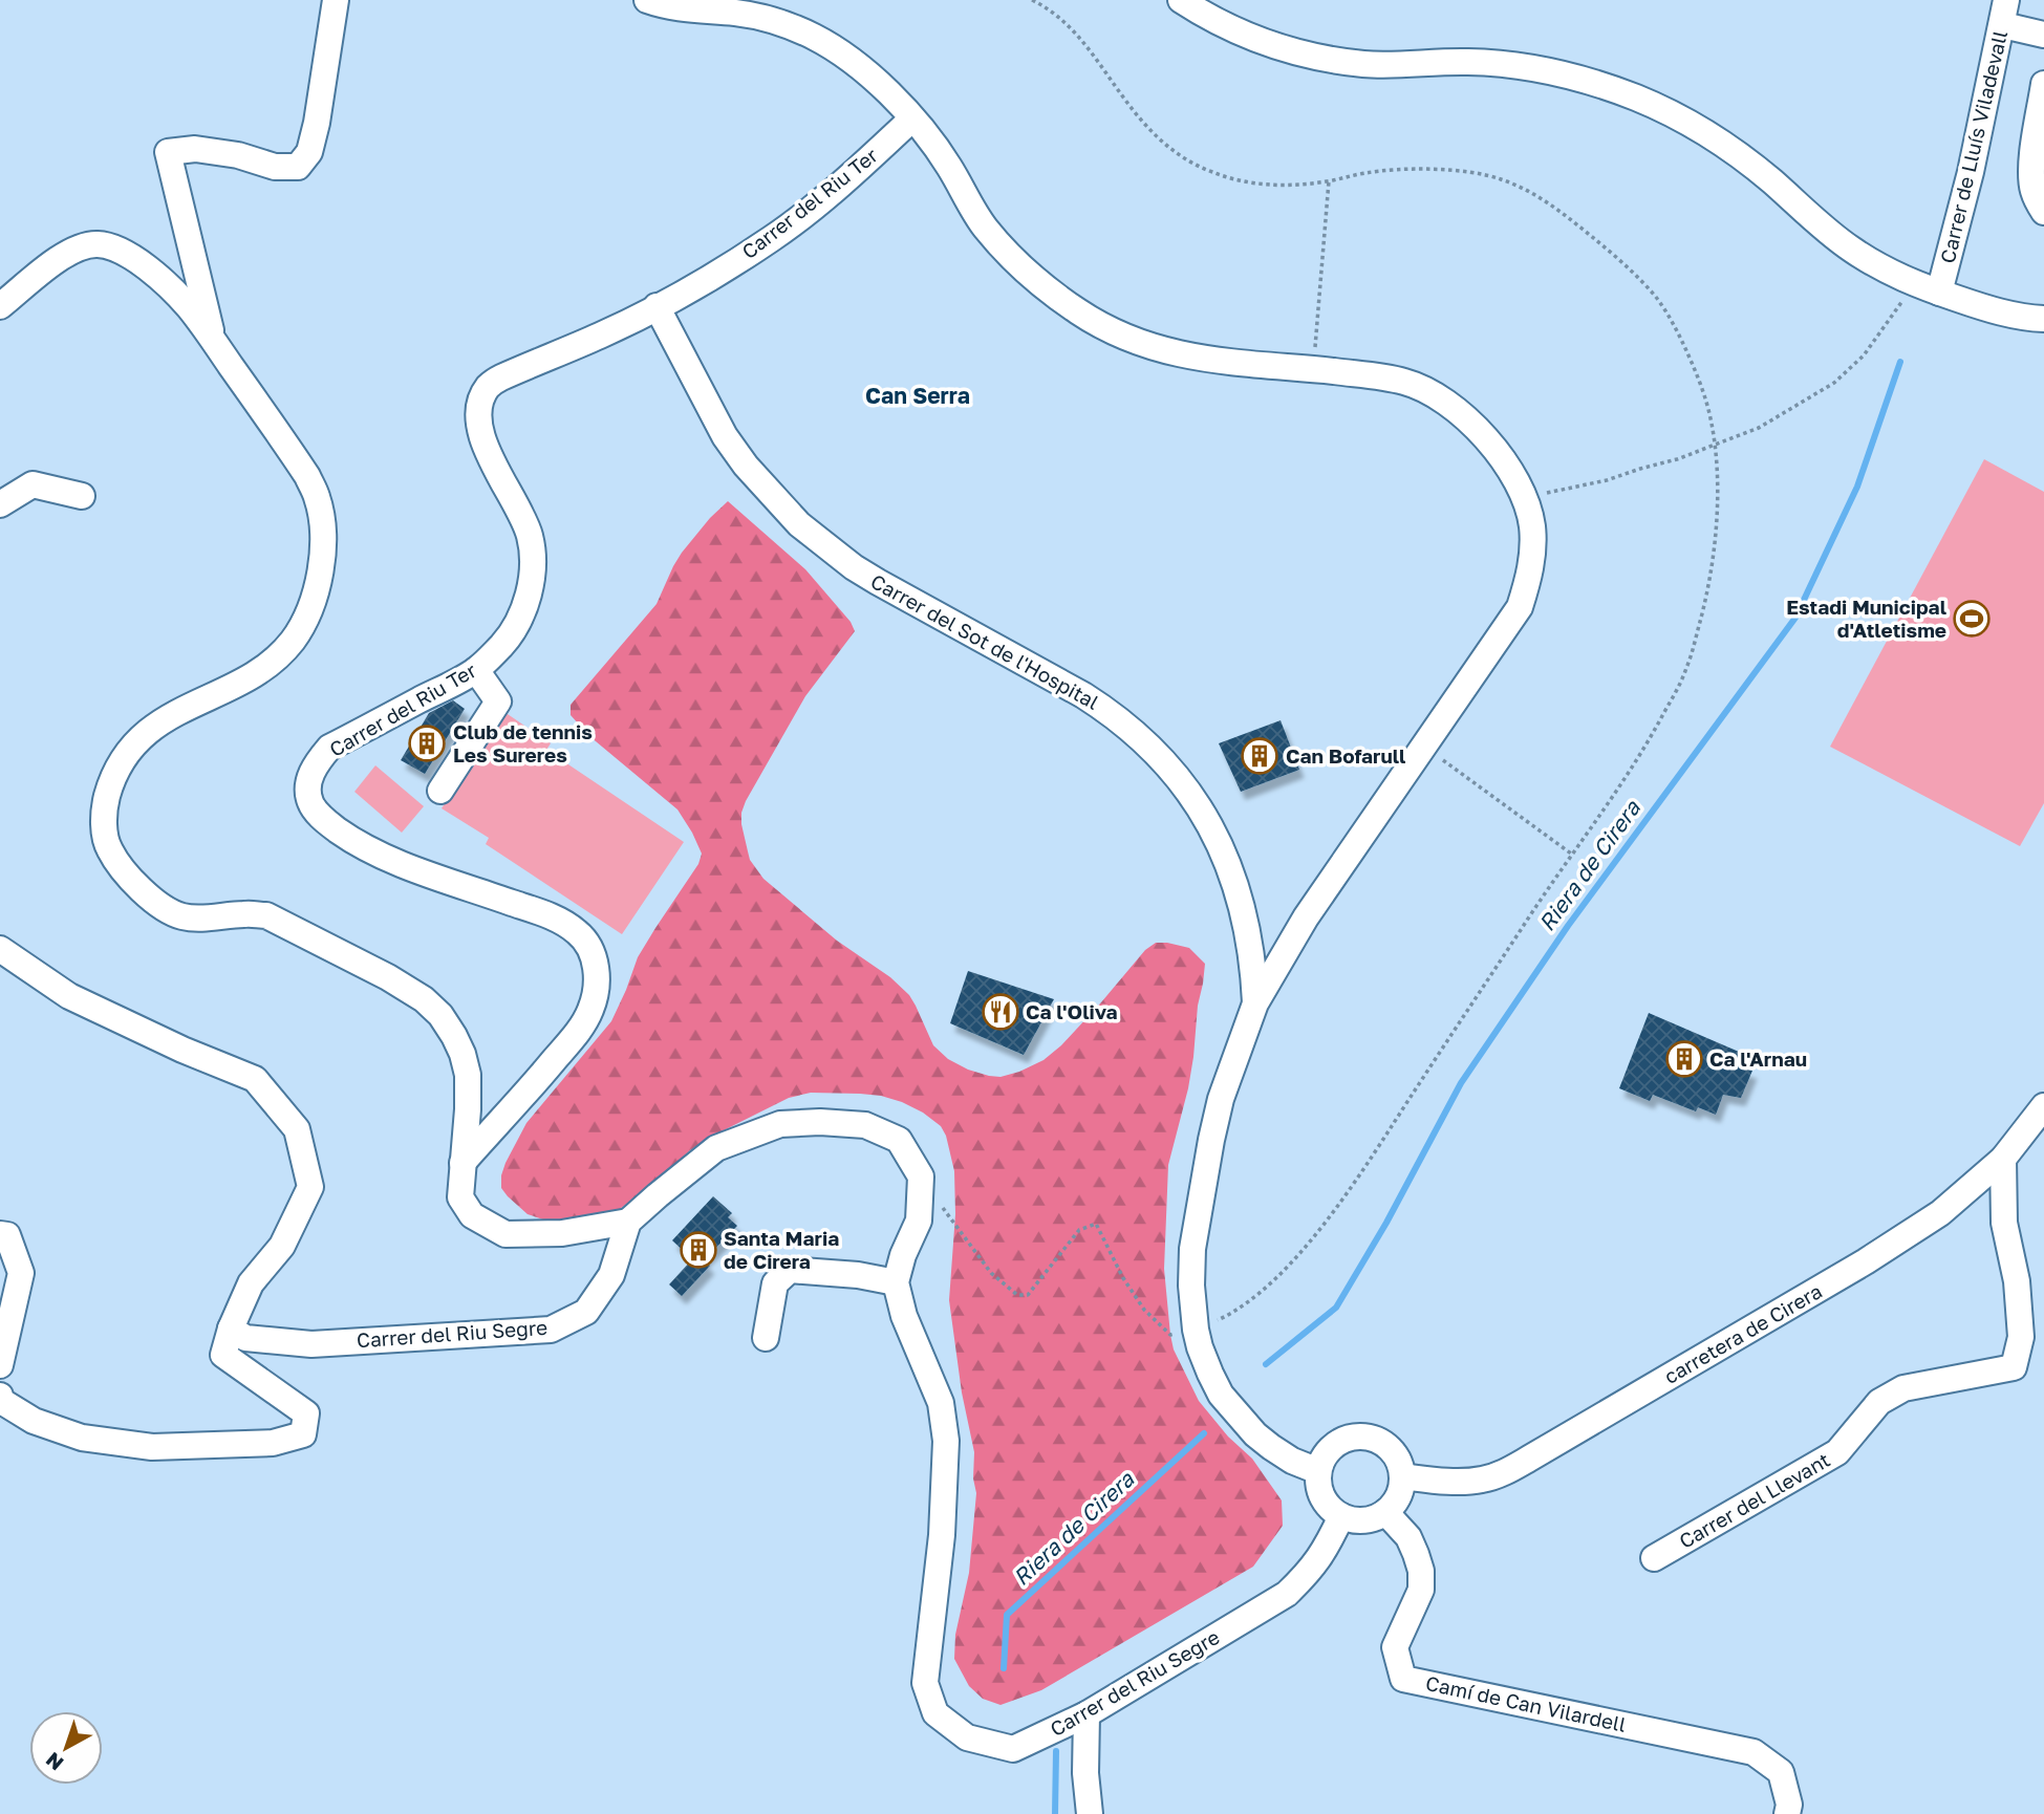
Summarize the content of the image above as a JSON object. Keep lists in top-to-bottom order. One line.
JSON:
{"streets":{"street":["Carrer de Lluís Viladevall","Carrer del Riu Ter","Carrer del Sot de l'Hospital","Carrer del Riu Segre","carretera de Cirera","Carrer del Llevant","Camí de Can Vilardell"]},"crossings":[["Carrer del Riu Ter","Carrer del Sot de l'Hospital"],["Carrer del Riu Segre","carretera de Cirera"],["Carrer del Riu Segre","Camí de Can Vilardell"],["carretera de Cirera","Carrer del Llevant"],["carretera de Cirera","Camí de Can Vilardell"]],"districts":["Can Serra"],"water":["Riera de Cirera"],"places":{"sports":["Estadi Municipal d'Atletisme"],"building":["Club de tennis Les Sureres","Can Bofarull","Ca l'Arnau","Santa Maria de Cirera"],"restaurant":["Ca l'Oliva"]},"north":"bottom left"}
